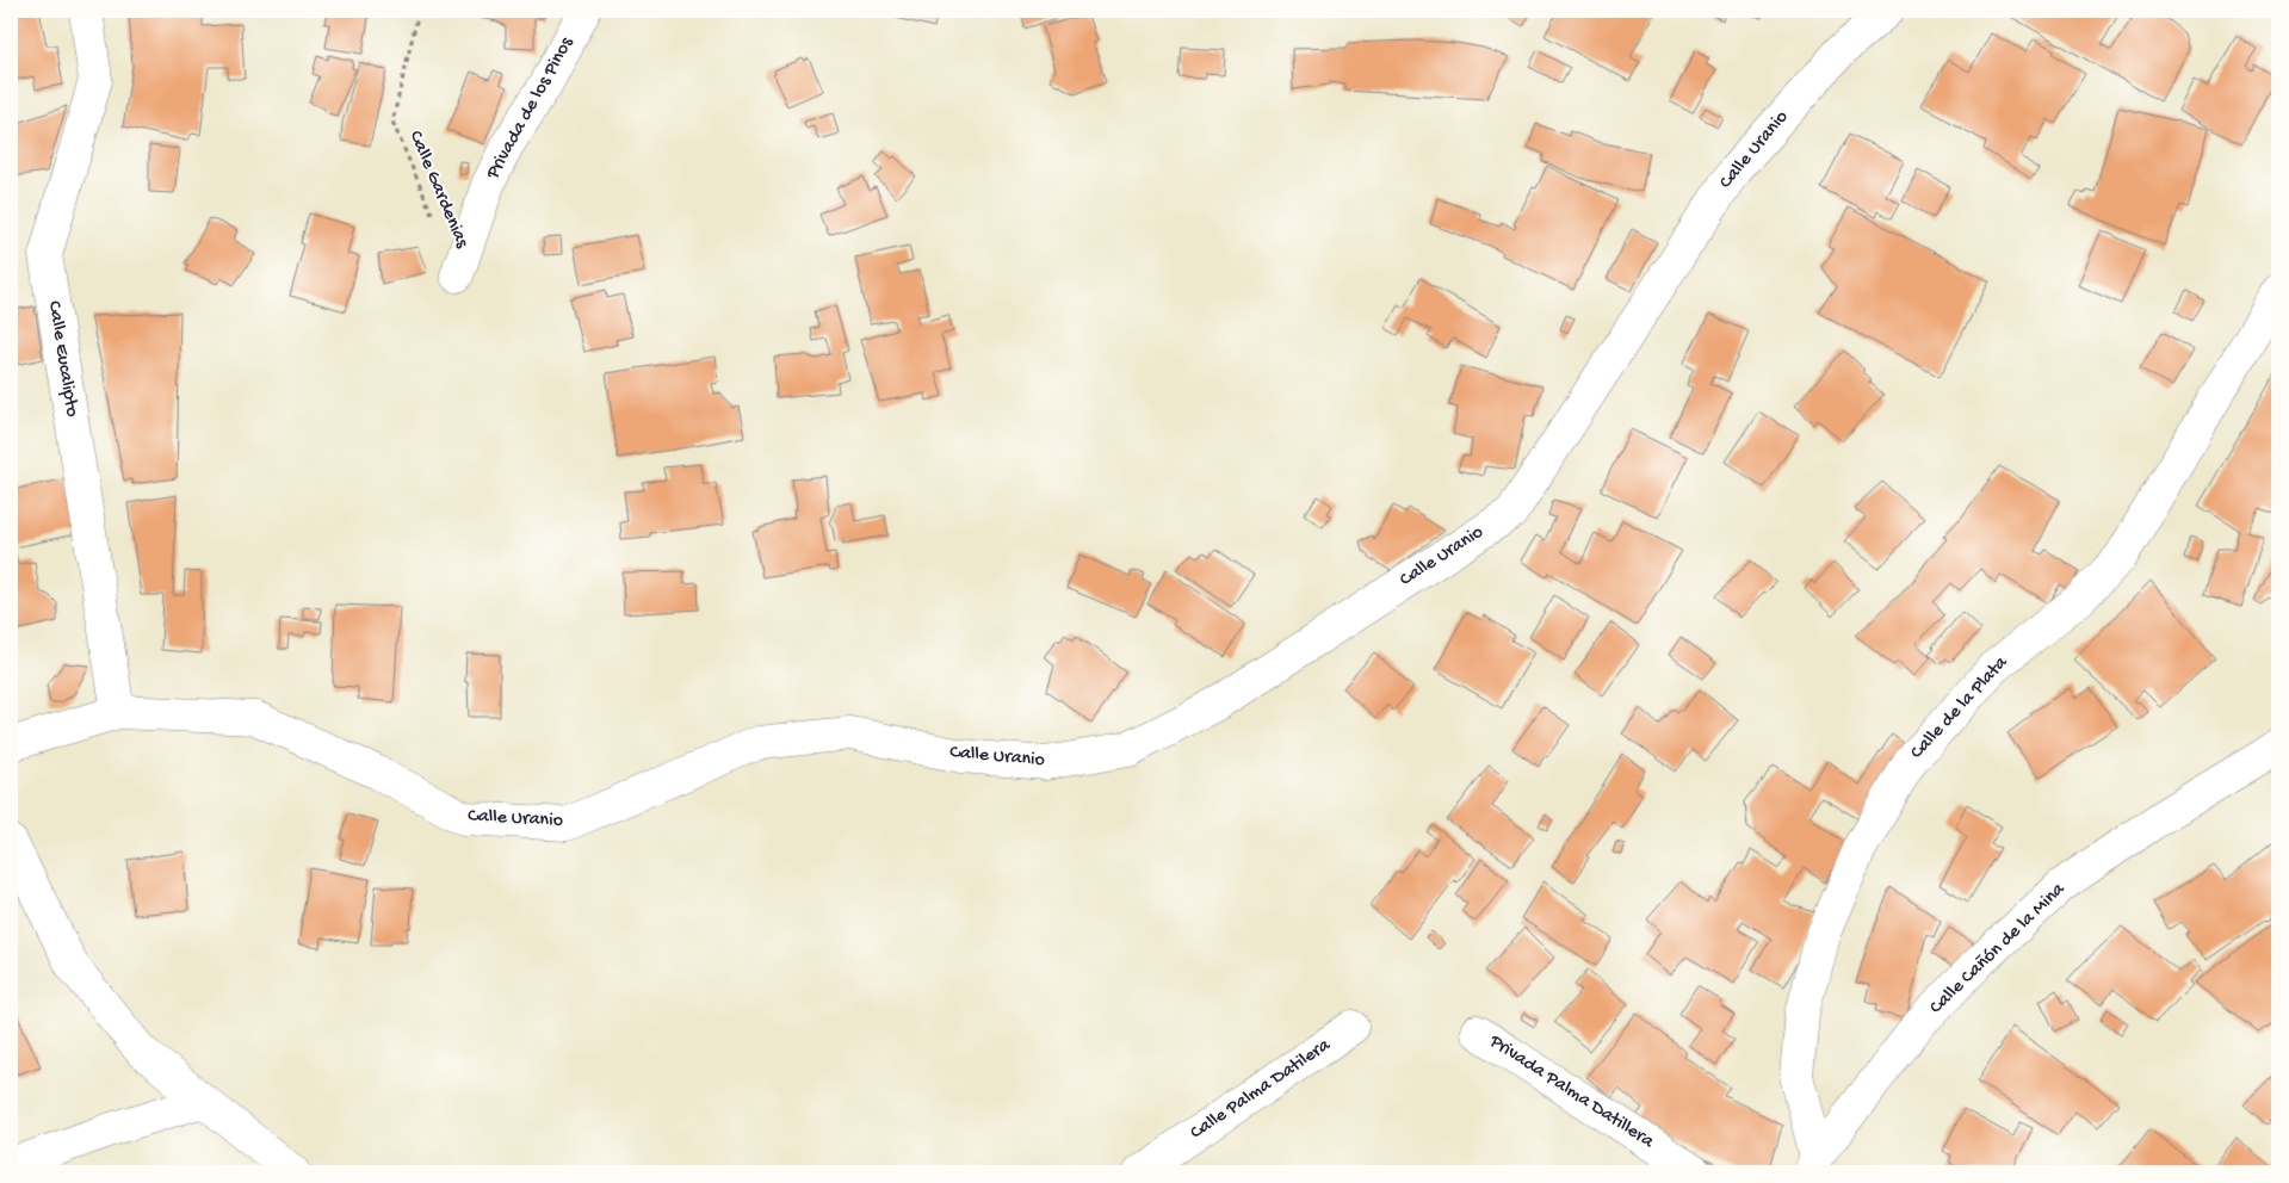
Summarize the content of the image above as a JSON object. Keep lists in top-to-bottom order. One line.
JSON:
{"streets":{"street":["Privada de los Pinos","Calle Uranio","Calle Eucalipto","Calle de la Plata","Calle Cañón de la Mina","Calle Palma Datilera","Privada Palma Datillera"],"path":["Calle Gardenias"]},"crossings":[["Privada de los Pinos","Calle Gardenias"],["Calle Uranio","Calle Eucalipto"],["Calle de la Plata","Calle Cañón de la Mina"]]}
